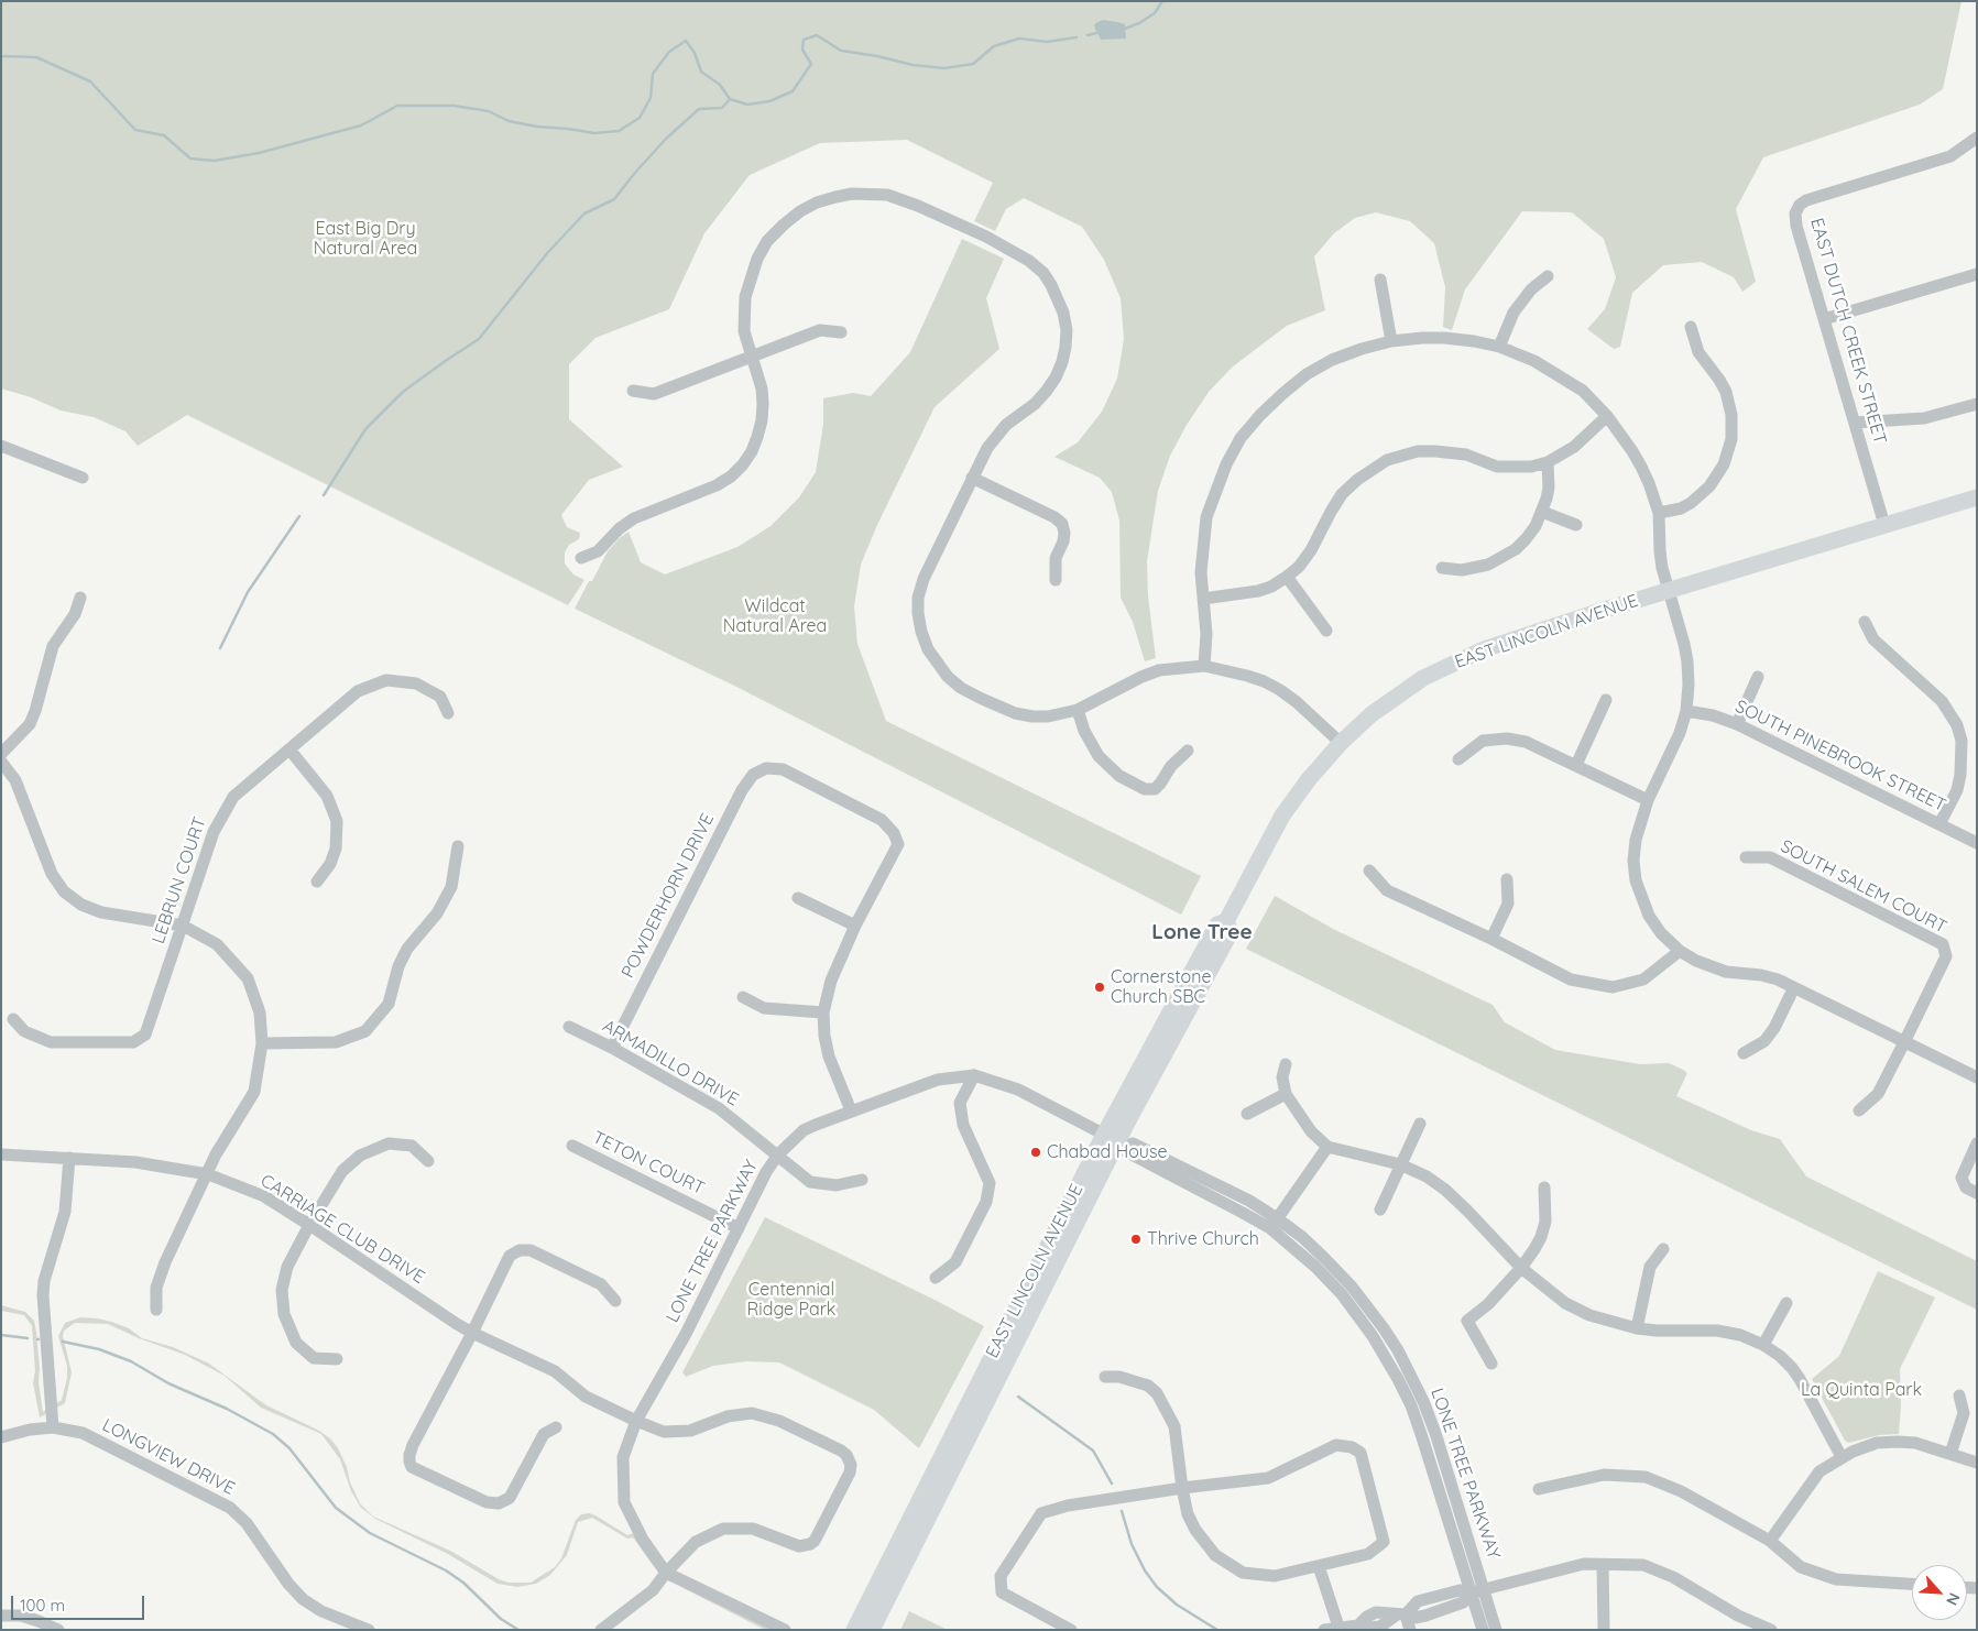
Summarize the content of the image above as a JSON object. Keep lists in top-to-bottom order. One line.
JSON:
{"streets":{"main road":["EAST LINCOLN AVENUE"],"street":["EAST DUTCH CREEK STREET","SOUTH PINEBROOK STREET","LEBRUN COURT","SOUTH SALEM COURT","POWDERHORN DRIVE","ARMADILLO DRIVE","TETON COURT","CARRIAGE CLUB DRIVE","LONE TREE PARKWAY","LONGVIEW DRIVE"]},"crossings":[["EAST DUTCH CREEK STREET","EAST LINCOLN AVENUE"],["EAST LINCOLN AVENUE","LONE TREE PARKWAY"],["POWDERHORN DRIVE","ARMADILLO DRIVE"],["ARMADILLO DRIVE","LONE TREE PARKWAY"],["TETON COURT","LONE TREE PARKWAY"],["CARRIAGE CLUB DRIVE","LONE TREE PARKWAY"]],"districts":["Lone Tree"],"parks":["East Big Dry Natural Area","Wildcat Natural Area","Centennial Ridge Park","La Quinta Park"],"places":["Cornerstone Church SBC","Chabad House","Thrive Church"],"scale_bar":"100 m","north":"bottom right"}
